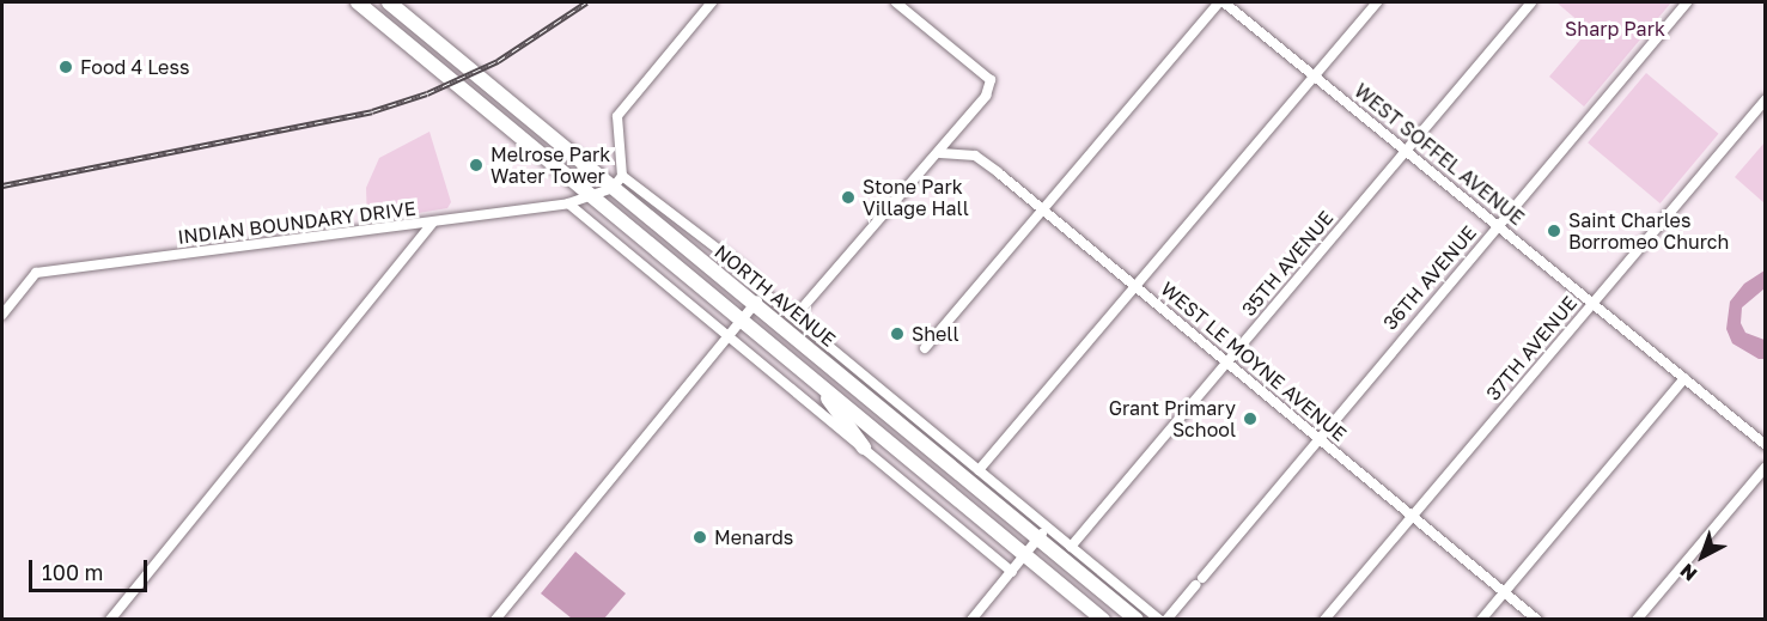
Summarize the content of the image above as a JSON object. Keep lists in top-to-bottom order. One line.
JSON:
{"streets":{"main road":["NORTH AVENUE"],"street":["WEST SOFFEL AVENUE","INDIAN BOUNDARY DRIVE","35TH AVENUE","36TH AVENUE","37TH AVENUE","WEST LE MOYNE AVENUE"]},"crossings":[["WEST SOFFEL AVENUE","35TH AVENUE"],["WEST SOFFEL AVENUE","36TH AVENUE"],["WEST SOFFEL AVENUE","37TH AVENUE"],["INDIAN BOUNDARY DRIVE","NORTH AVENUE"],["35TH AVENUE","NORTH AVENUE"],["35TH AVENUE","WEST LE MOYNE AVENUE"],["36TH AVENUE","WEST LE MOYNE AVENUE"],["37TH AVENUE","WEST LE MOYNE AVENUE"]],"parks":["Sharp Park"],"places":["Food 4 Less","Melrose Park Water Tower","Stone Park Village Hall","Saint Charles Borromeo Church","Shell","Grant Primary School","Menards"],"scale_bar":"100 m","north":"bottom left"}
